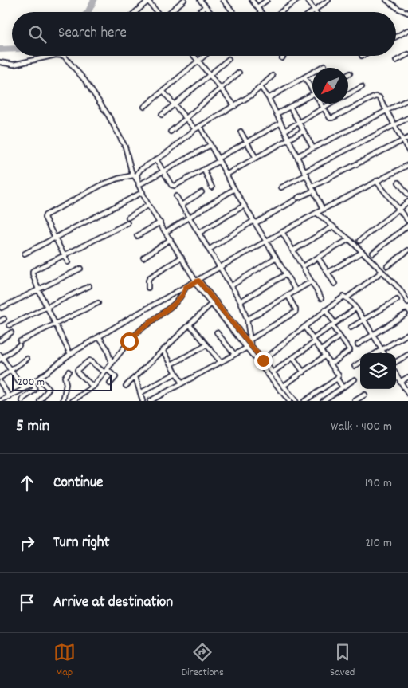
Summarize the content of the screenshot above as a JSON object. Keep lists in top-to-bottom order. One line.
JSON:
{"scale_bar":"200 m","north":"bottom left","page":{"search":"Search here","scale":"200 m","heading":["5 min","Walk · 400 m"],"list":[["Continue","190 m"],["Turn right","210 m"],"Arrive at destination"],"nav":["Map","Directions","Saved"]}}
